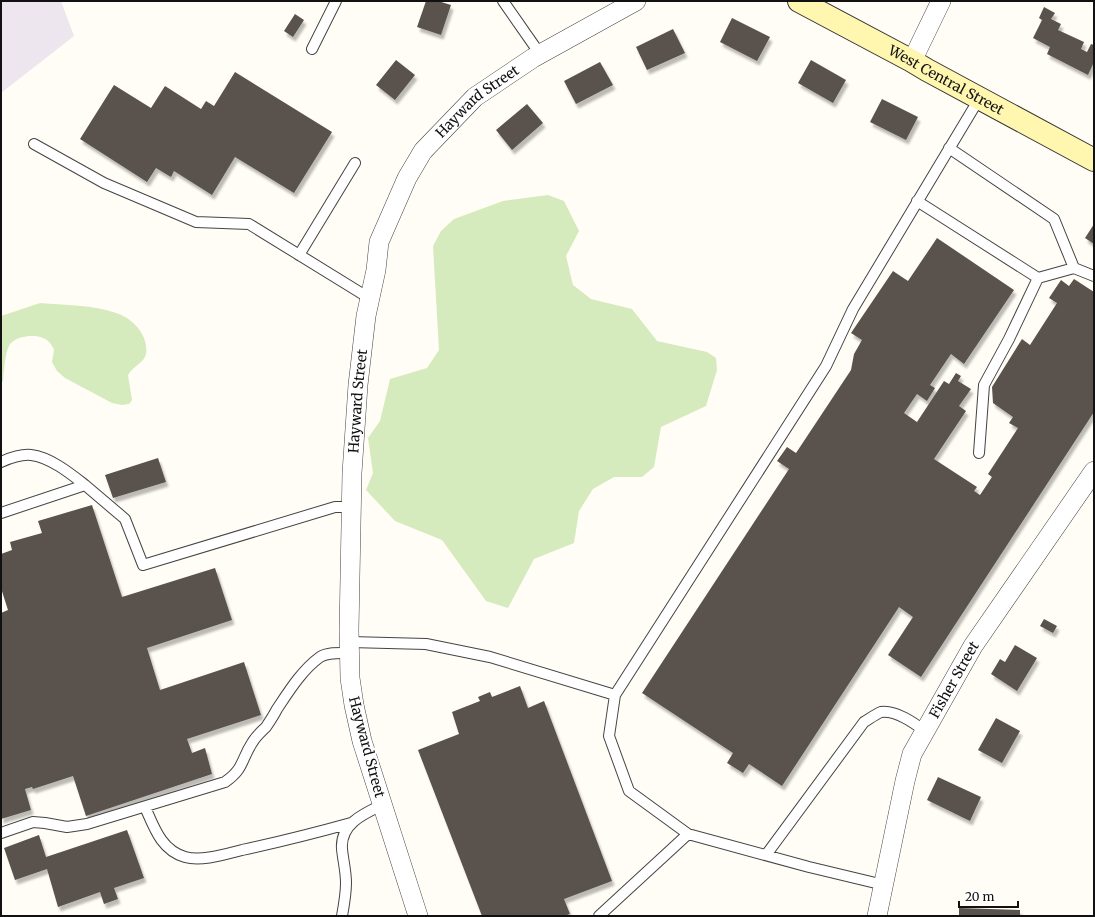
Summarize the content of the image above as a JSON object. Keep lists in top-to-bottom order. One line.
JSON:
{"streets":{"main road":["West Central Street"],"street":["Hayward Street","Fisher Street"]},"scale_bar":"20 m"}
